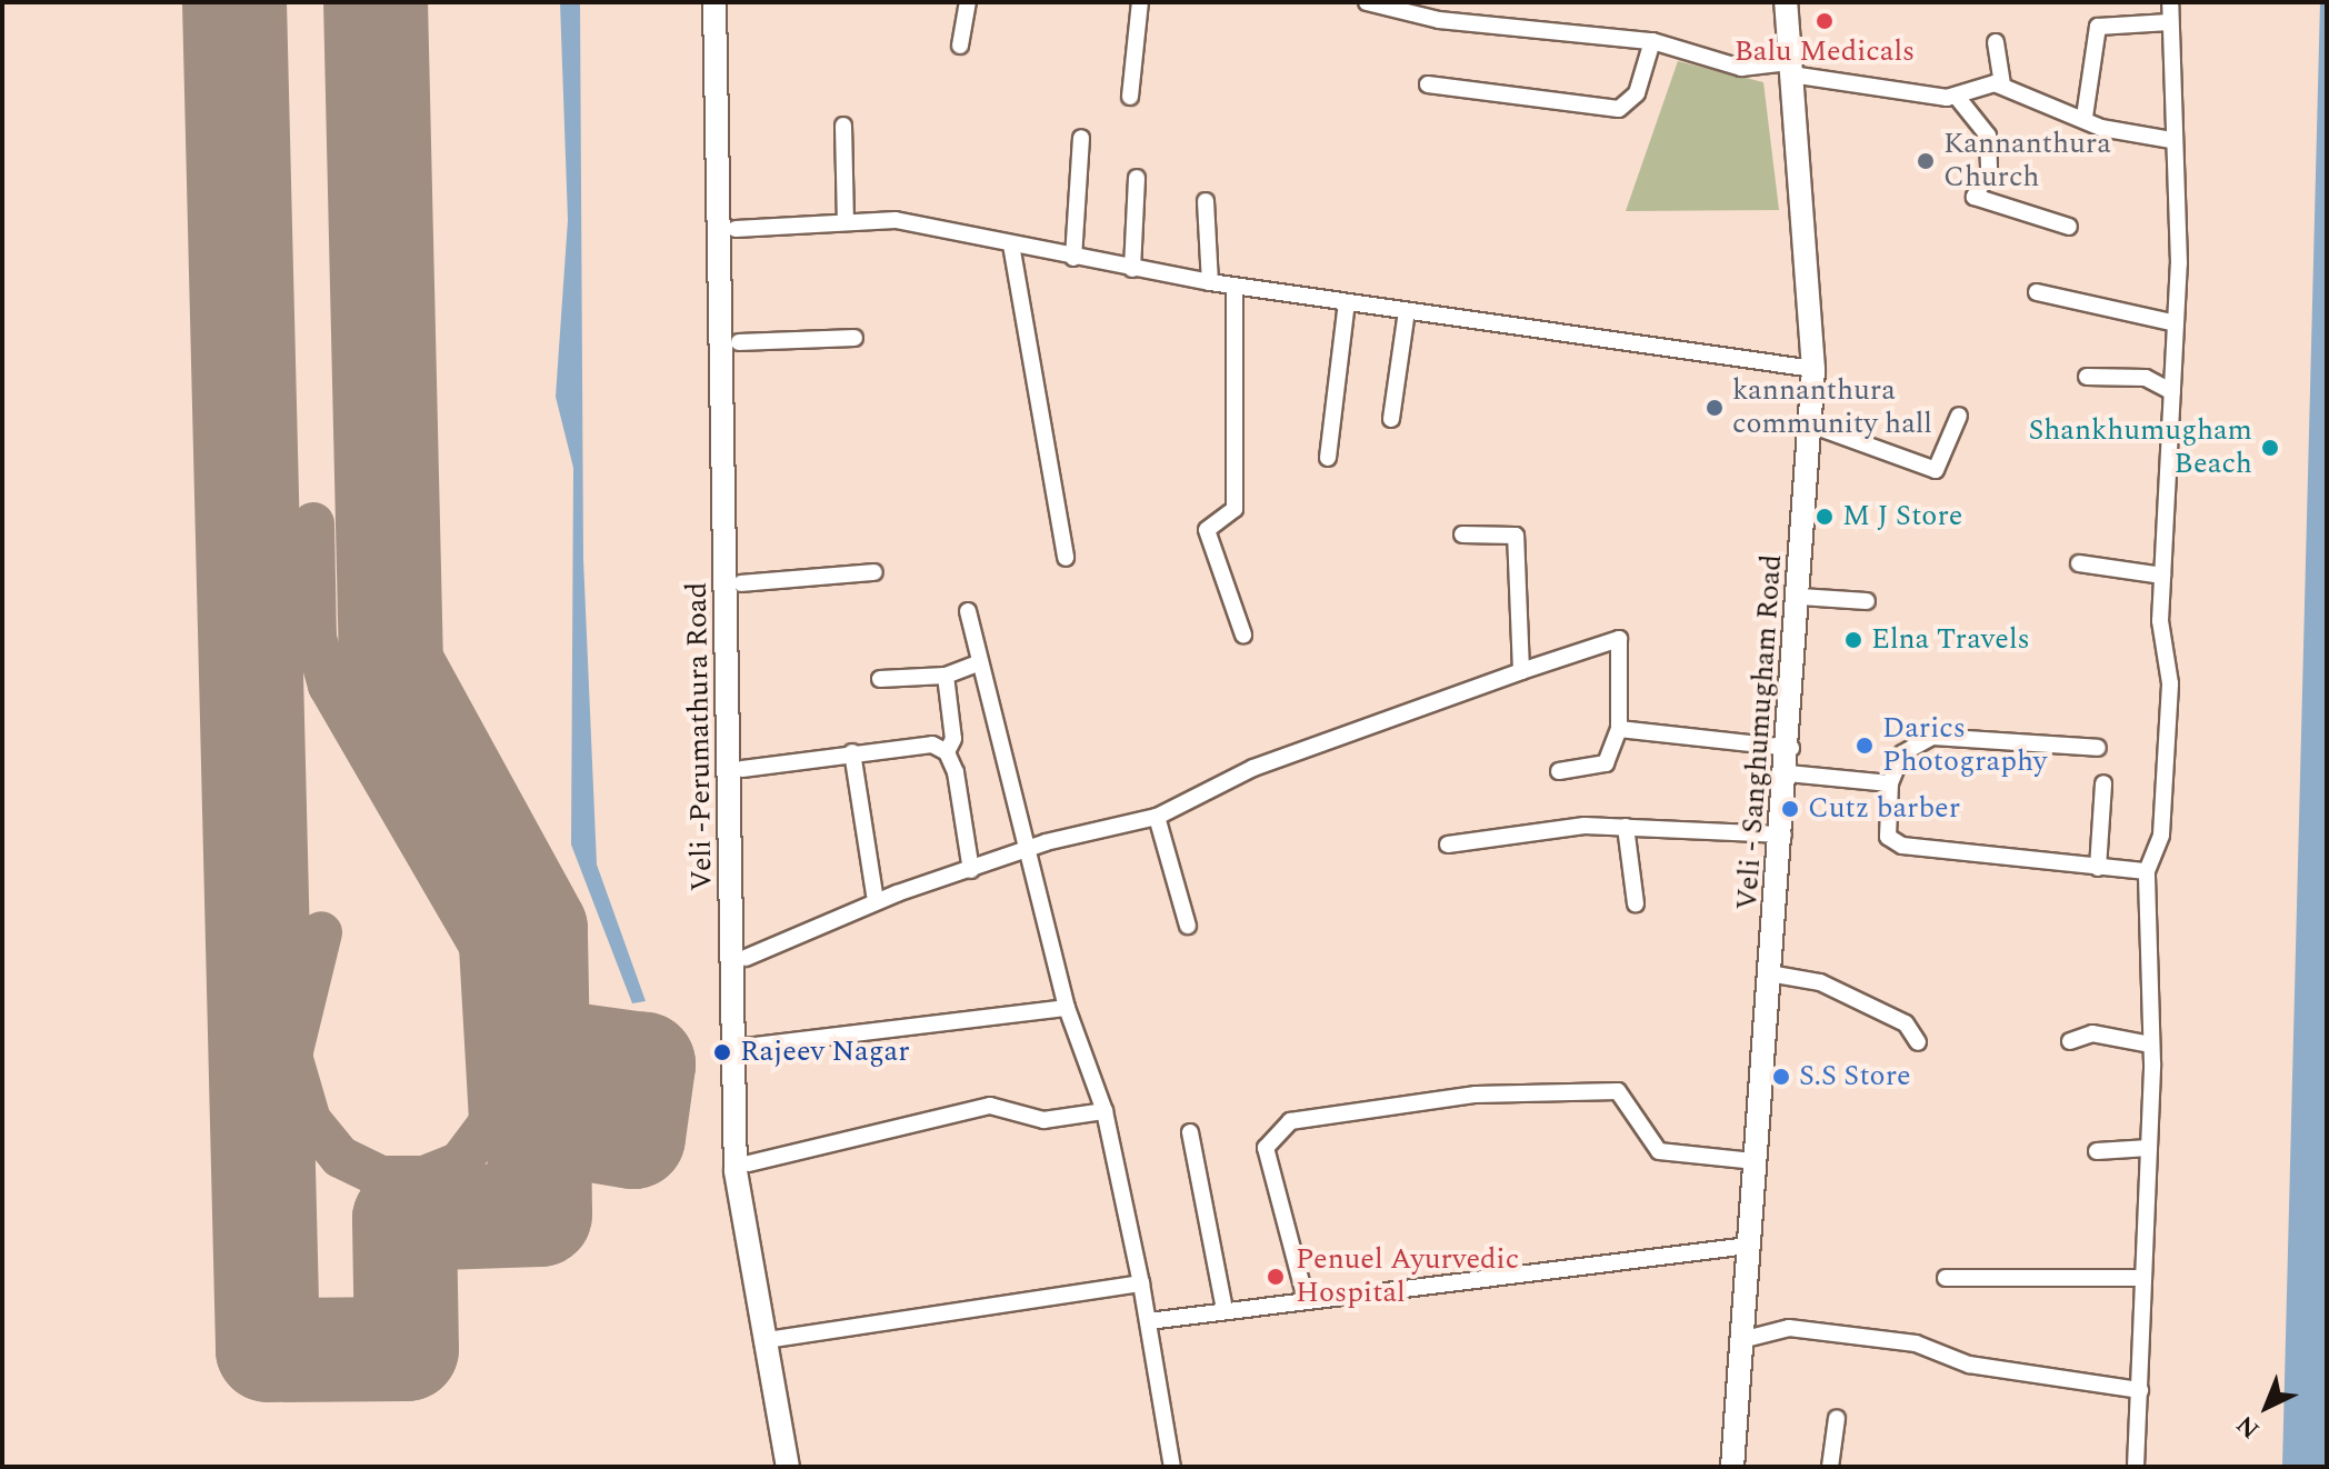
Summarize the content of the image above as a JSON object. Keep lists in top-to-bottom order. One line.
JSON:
{"streets":{"main road":["Veli - Sanghumugham Road","Veli -Perumathura Road"]},"places":["Balu Medicals","Kannanthura Church","kannanthura community hall","Shankhumugham Beach","M J Store","Elna Travels","Darics Photography","Cutz barber","Rajeev Nagar","S.S Store","Penuel Ayurvedic Hospital"],"north":"bottom left"}
